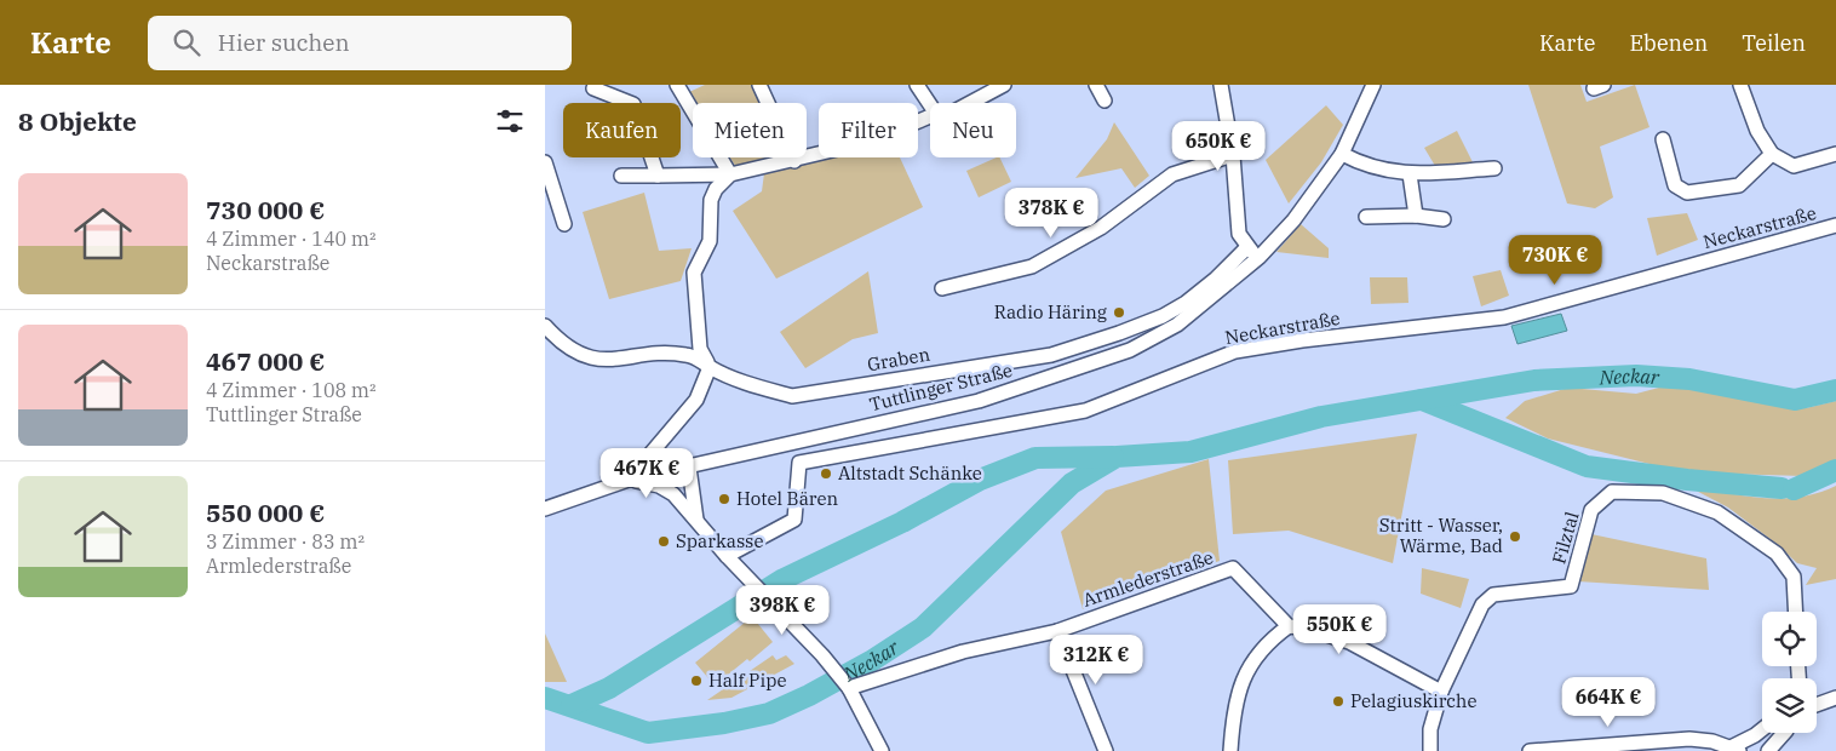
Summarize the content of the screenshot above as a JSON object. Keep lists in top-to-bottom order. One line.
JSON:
{"streets":{"street":["Neckarstraße","Graben","Tuttlinger Straße","Filztal","Armlederstraße"]},"water":["Neckar"],"places":["Radio Häring","Altstadt Schänke","Hotel Bären","Stritt - Wasser, Wärme, Bad","Sparkasse","Half Pipe","Pelagiuskirche"],"page":{"header":"Karte","search":"Hier suchen","nav":["Karte","Ebenen","Teilen"],"heading":"8 Objekte","chip":["Kaufen","Mieten","Filter","Neu"],"price":["650K €","378K €","730K €","467K €","398K €","550K €","312K €","664K €"],"list":[{"name":"730 000 €","note":"4 Zimmer · 140 m² · Neckarstraße"},{"name":"467 000 €","note":"4 Zimmer · 108 m² · Tuttlinger Straße"},{"name":"550 000 €","note":"3 Zimmer · 83 m² · Armlederstraße"}]}}
